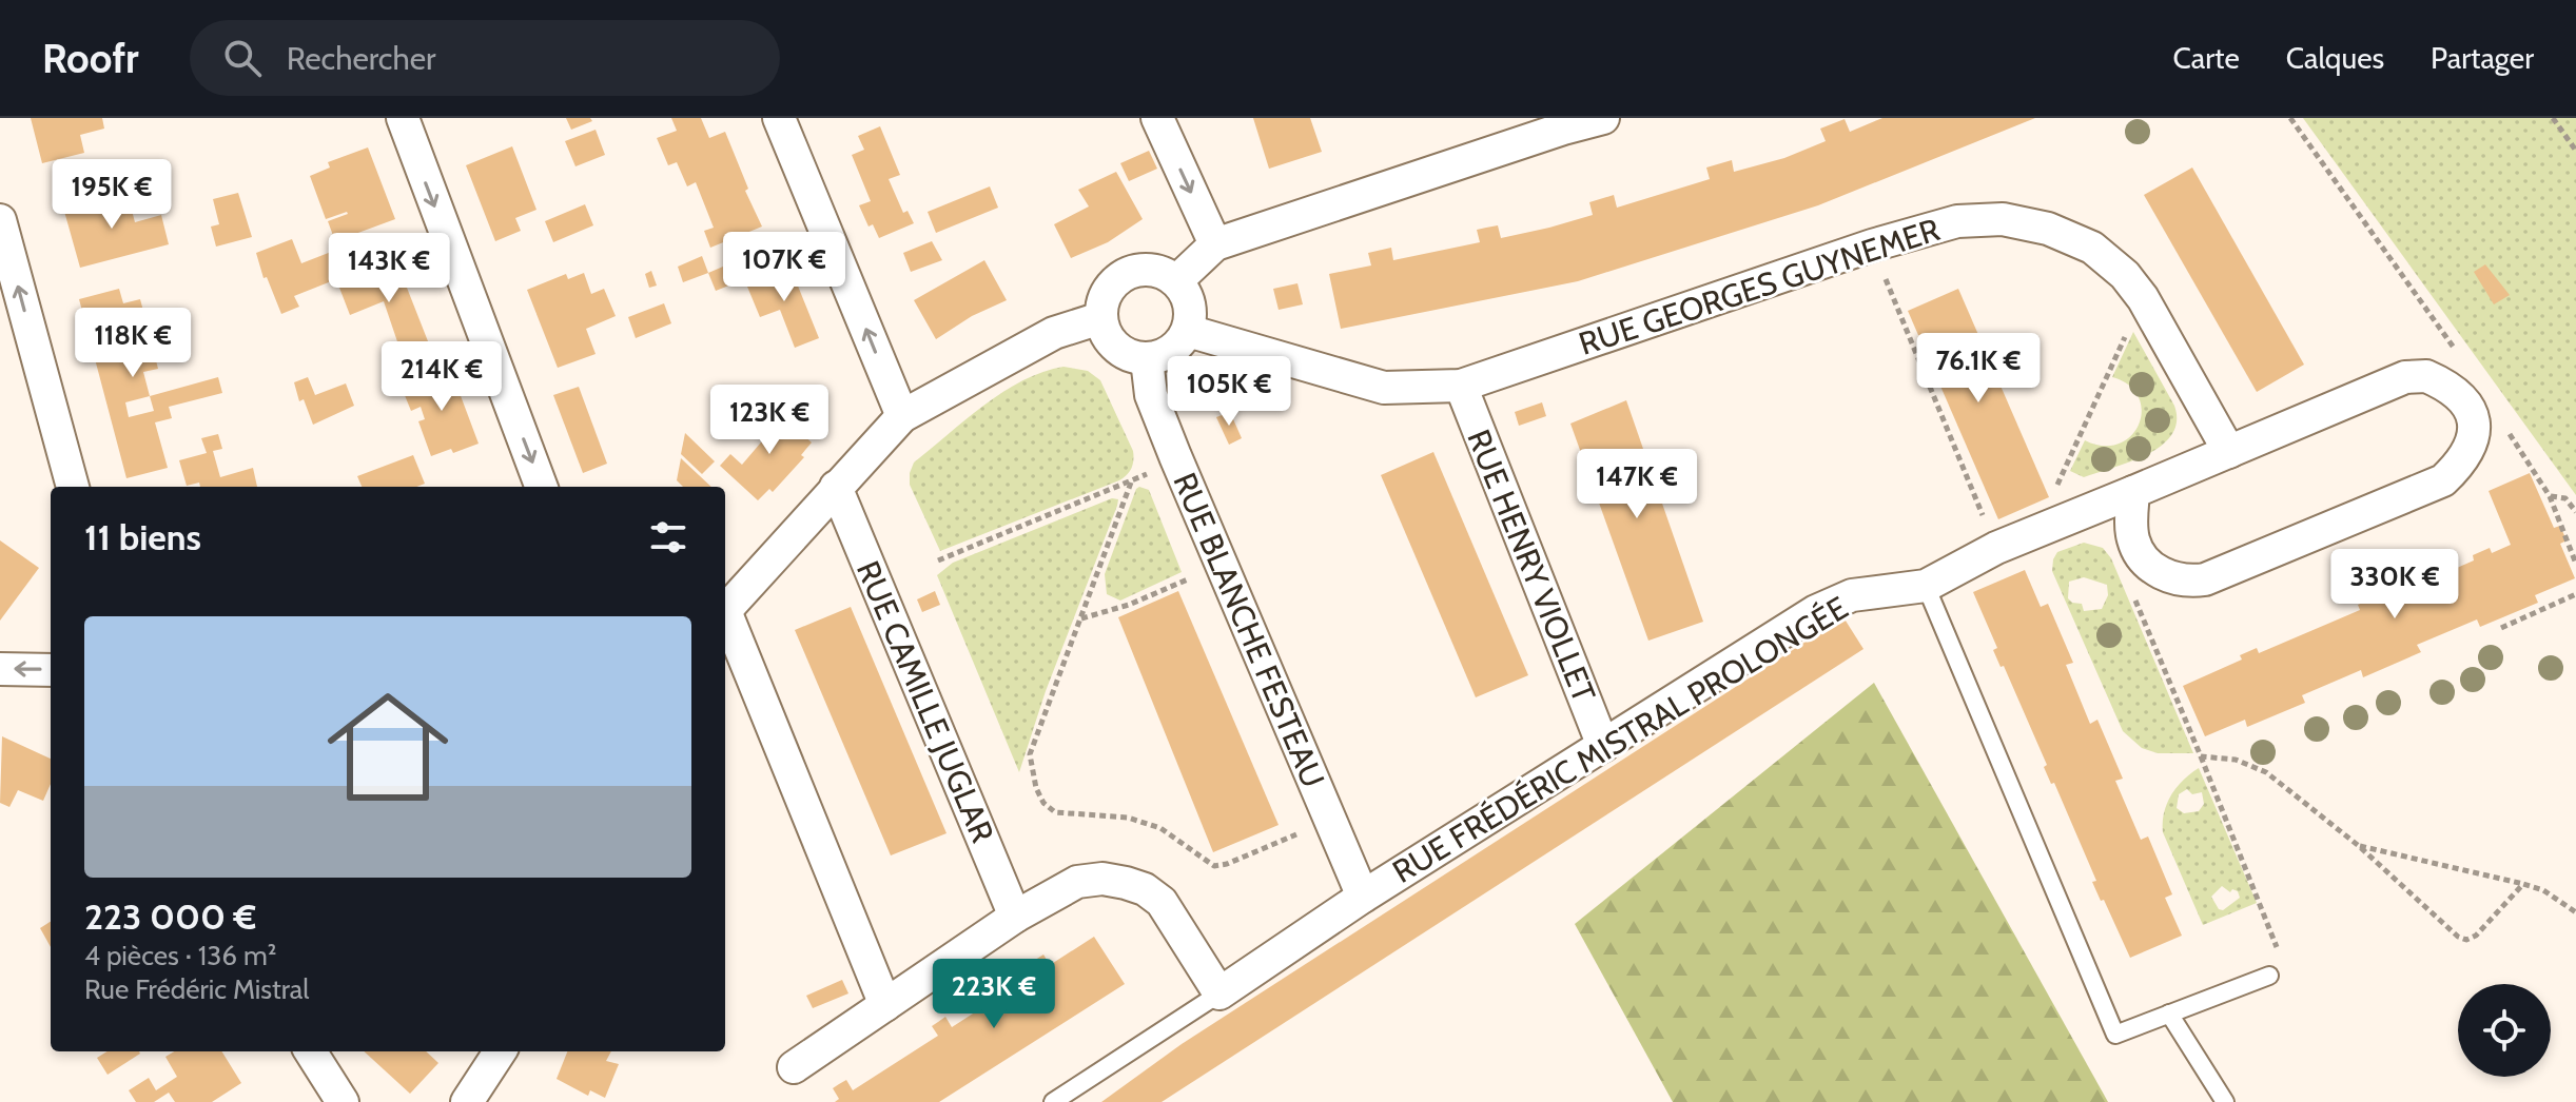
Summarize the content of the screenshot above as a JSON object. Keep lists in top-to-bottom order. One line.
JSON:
{"streets":{"street":["RUE GEORGES GUYNEMER","RUE HENRY VIOLLET","RUE BLANCHE FESTEAU","RUE CAMILLE JUGLAR","RUE FRÉDÉRIC MISTRAL PROLONGÉE"]},"crossings":[["RUE GEORGES GUYNEMER","RUE HENRY VIOLLET"],["RUE GEORGES GUYNEMER","RUE BLANCHE FESTEAU"],["RUE GEORGES GUYNEMER","RUE FRÉDÉRIC MISTRAL PROLONGÉE"],["RUE HENRY VIOLLET","RUE FRÉDÉRIC MISTRAL PROLONGÉE"],["RUE BLANCHE FESTEAU","RUE FRÉDÉRIC MISTRAL PROLONGÉE"]],"page":{"header":"Roofr","search":"Rechercher","nav":["Carte","Calques","Partager"],"price":["195K €","107K €","143K €","118K €","76.1K €","214K €","105K €","123K €","147K €","330K €","223K €"],"heading":"11 biens","list":[{"name":"223 000 €","note":"4 pièces · 136 m² · Rue Frédéric Mistral"}]}}
